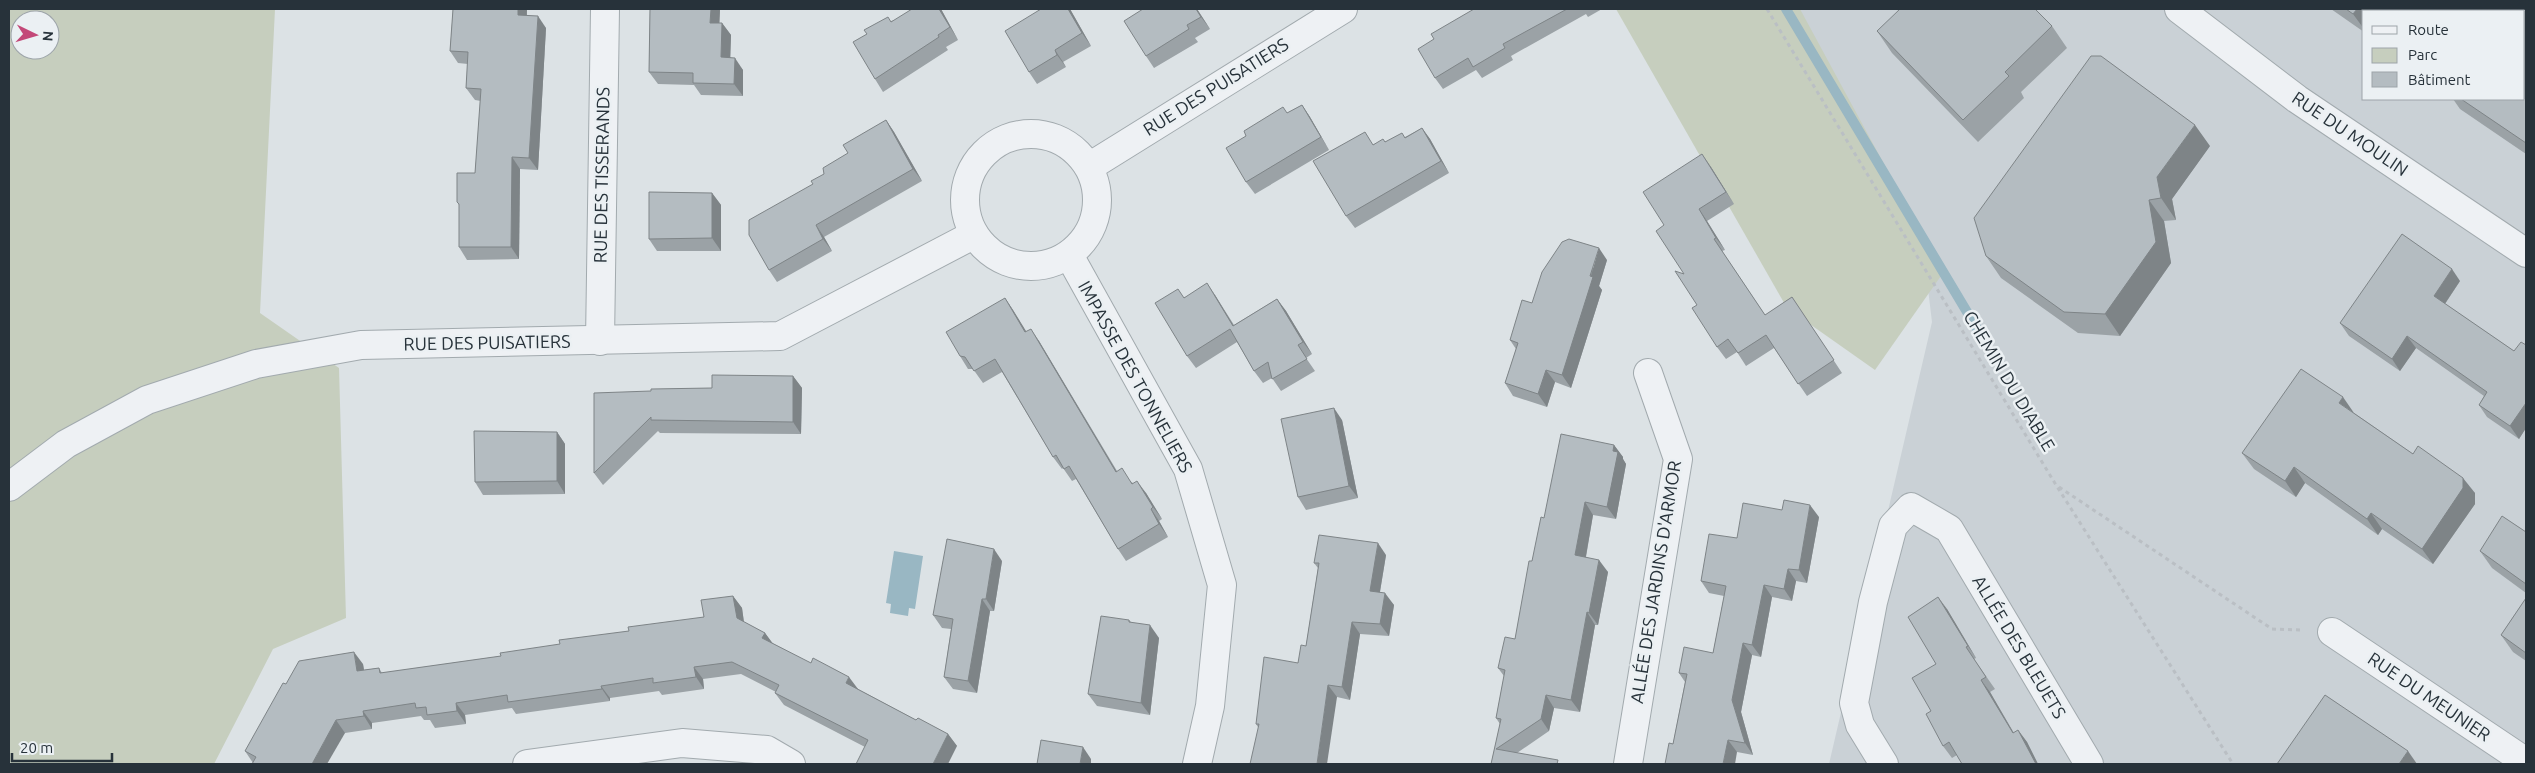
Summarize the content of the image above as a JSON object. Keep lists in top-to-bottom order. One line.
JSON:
{"streets":{"street":["RUE DES PUISATIERS","RUE DU MOULIN","RUE DES TISSERANDS","IMPASSE DES TONNELIERS","ALLÉE DES JARDINS D'ARMOR","ALLÉE DES BLEUETS","RUE DU MEUNIER"],"path":["CHEMIN DU DIABLE"]},"crossings":[["RUE DES PUISATIERS","RUE DES TISSERANDS"],["RUE DES PUISATIERS","IMPASSE DES TONNELIERS"]],"legend":["Route","Parc","Bâtiment"],"scale_bar":"20 m","north":"right"}
